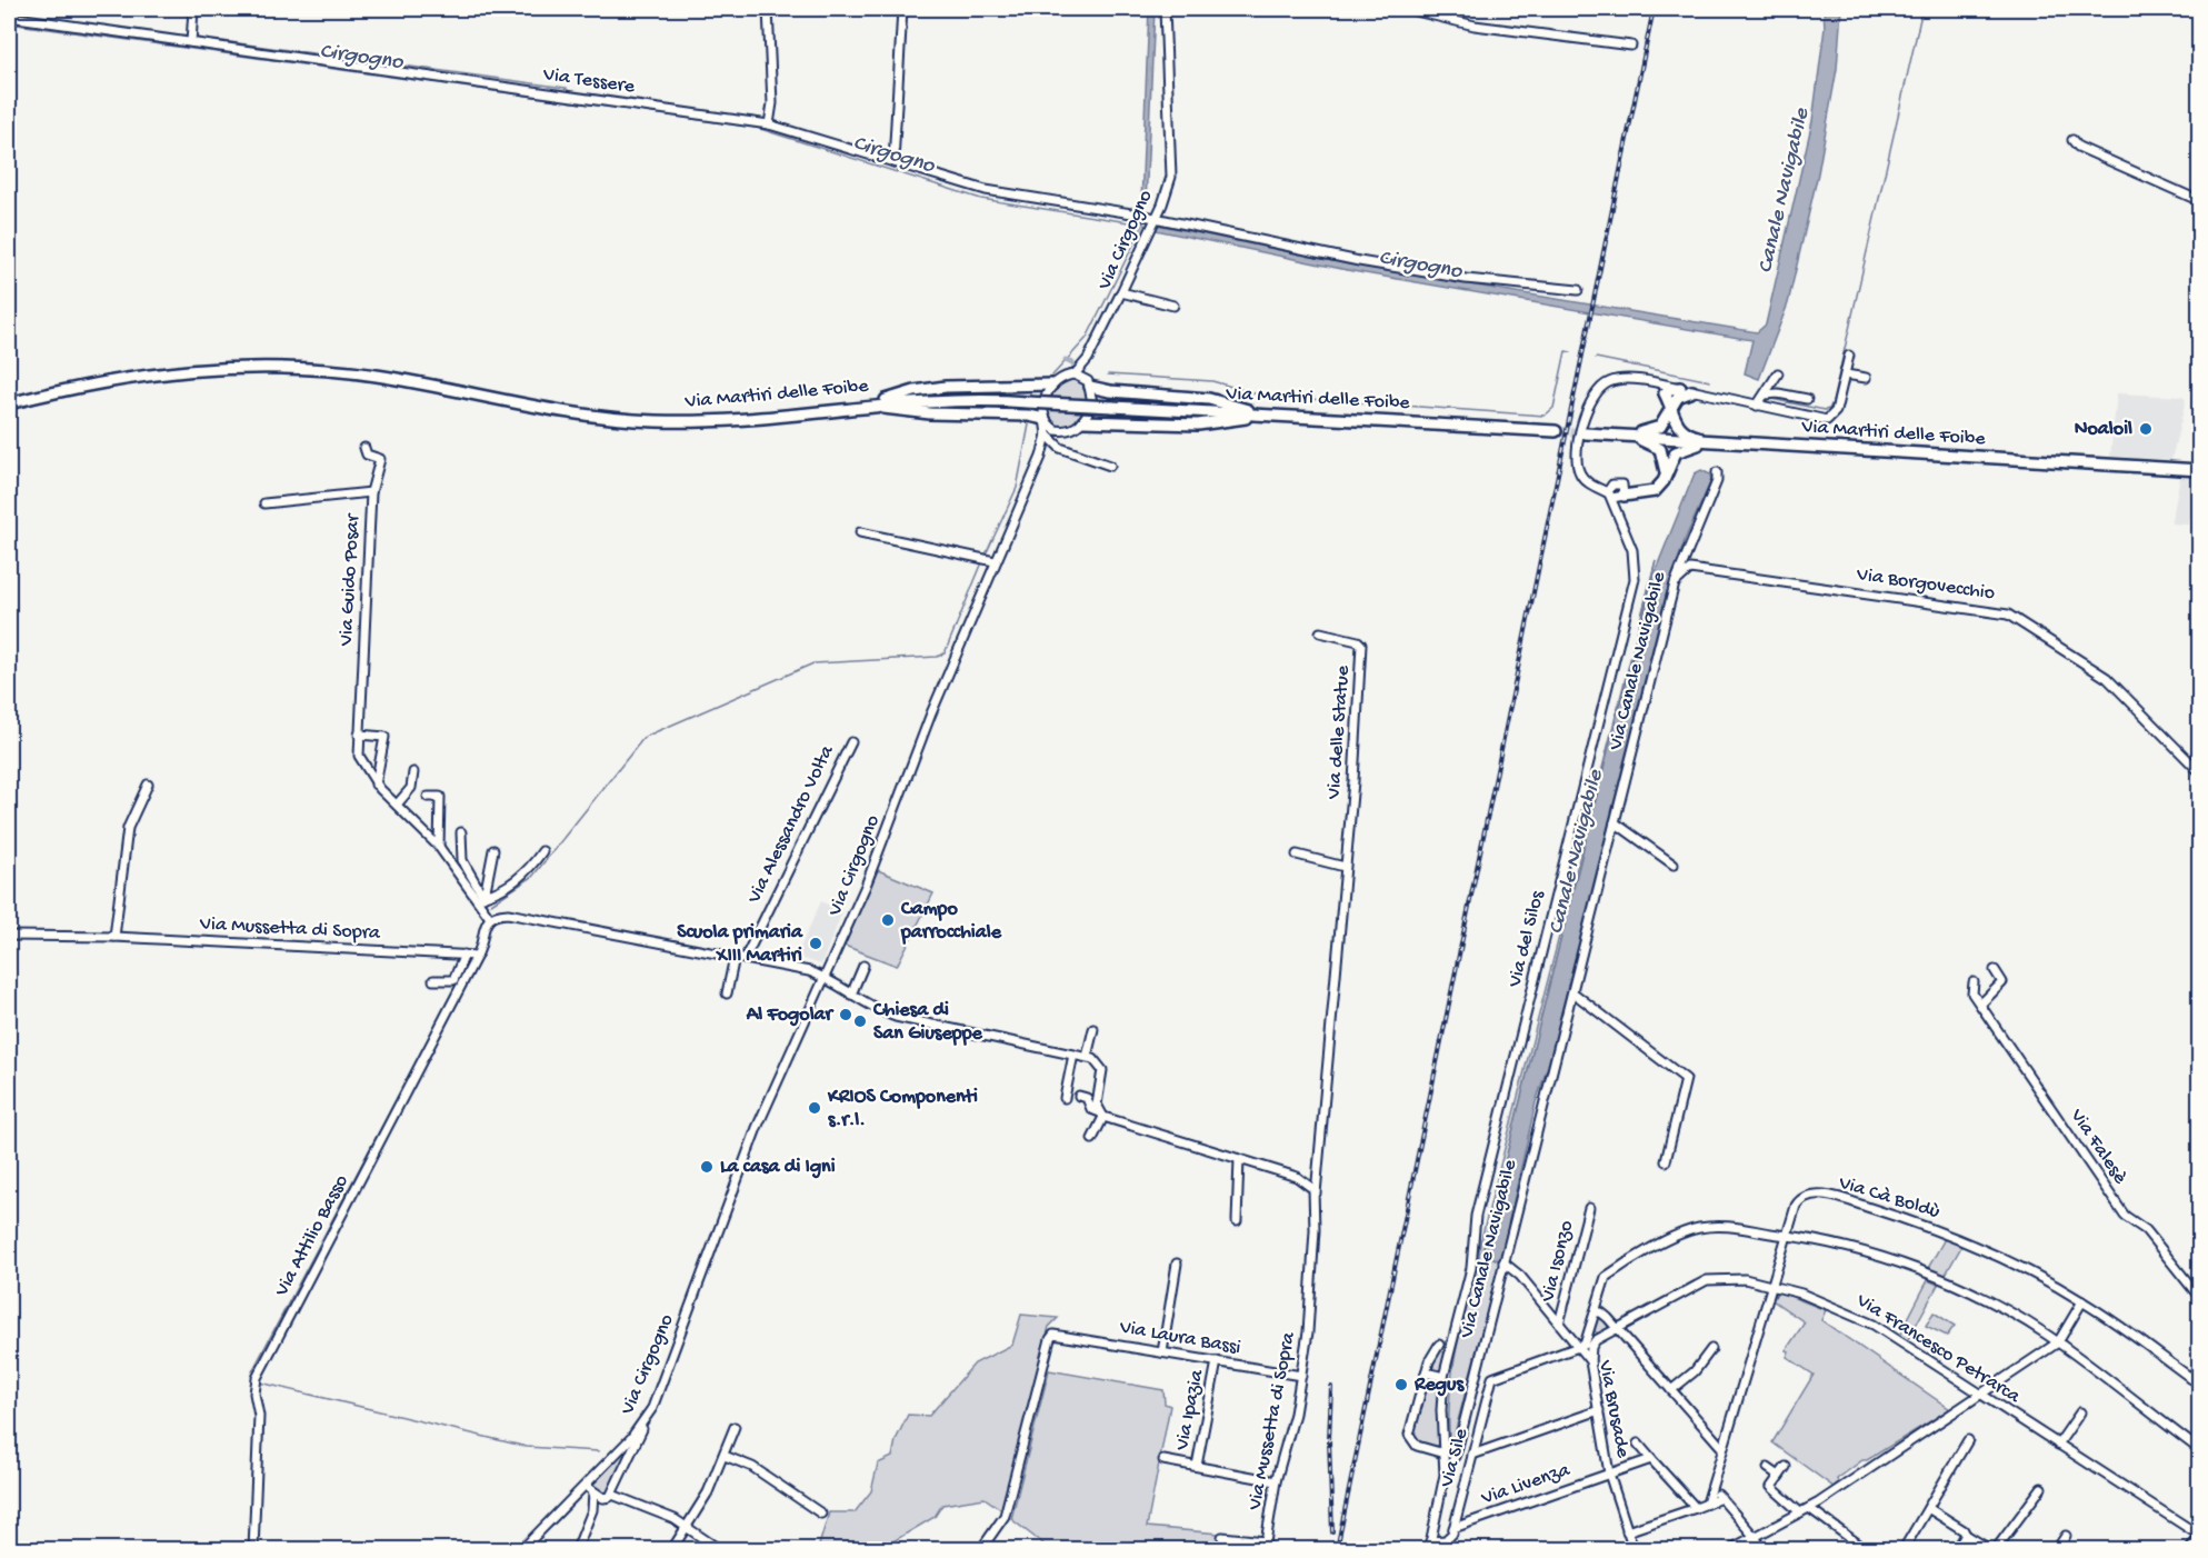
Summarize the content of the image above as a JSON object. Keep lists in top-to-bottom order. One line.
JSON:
{"streets":{"highway":["Via Martiri delle Foibe"],"street":["Via Tessere","Via Cirgogno","Via Guido Posar","Via Borgovecchio","Via Canale Navigabile","Via delle Statue","Via Alessandro Volta","Via Mussetta di Sopra","Via del Silos","Via Falesè","Via Cà Boldù","Via Attilio Basso","Via Isonzo","Via Laura Bassi","Via Francesco Petrarca","Via Brusade","Via Ipazia","Via Sile","Via Livenza"]},"crossings":[["Via Tessere","Via Cirgogno"],["Via Canale Navigabile","Via del Silos"],["Via Canale Navigabile","Via Brusade"],["Via delle Statue","Via Mussetta di Sopra"],["Via Mussetta di Sopra","Via Attilio Basso"],["Via Mussetta di Sopra","Via Laura Bassi"],["Via Mussetta di Sopra","Via Ipazia"],["Via Cà Boldù","Via Francesco Petrarca"],["Via Isonzo","Via Brusade"],["Via Laura Bassi","Via Ipazia"],["Via Brusade","Via Sile"],["Via Brusade","Via Livenza"],["Via Sile","Via Livenza"]],"water":["Cirgogno","Canale Navigabile"],"places":["Noaloil","Campo parrocchiale","Scuola primaria XIII Martiri","Al Fogolar","Chiesa di San Giuseppe","KRIOS Componenti s.r.l.","La casa di Igni","Regus"]}
